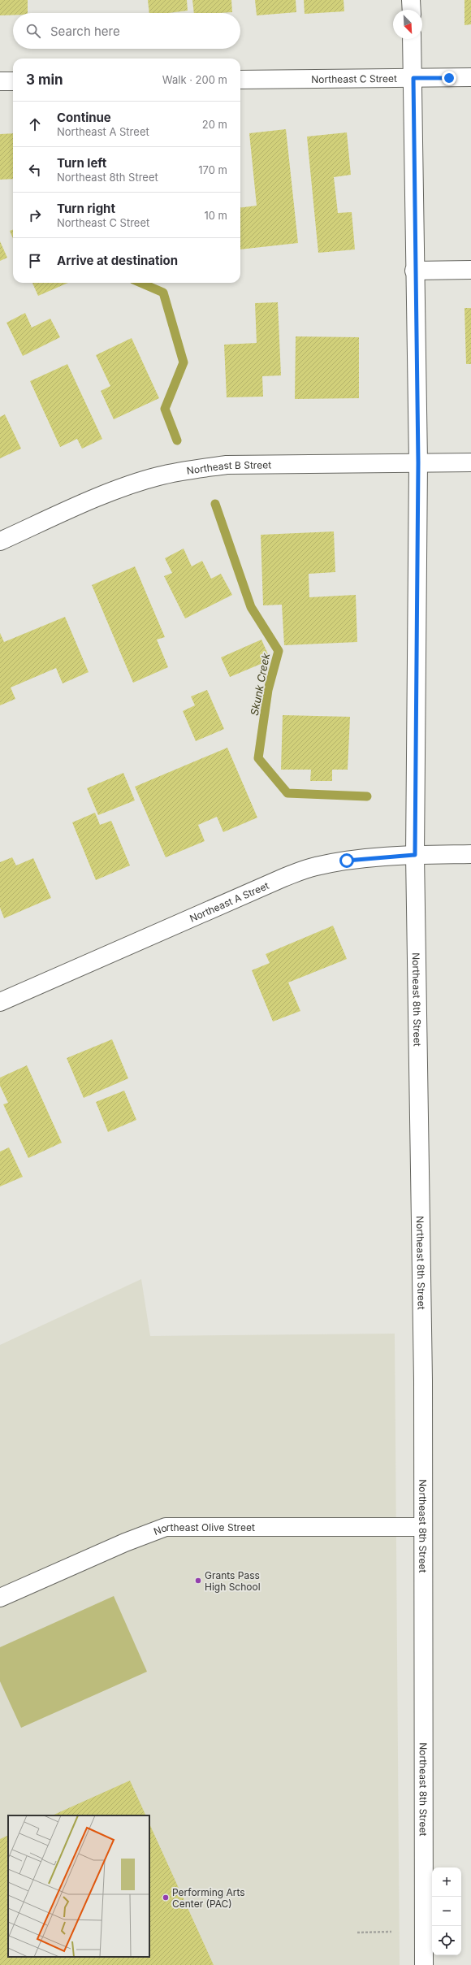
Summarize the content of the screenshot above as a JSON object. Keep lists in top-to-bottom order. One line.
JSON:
{"streets":{"street":["Northeast C Street","Northeast B Street","Northeast A Street","Northeast 8th Street","Northeast Olive Street"]},"crossings":[["Northeast C Street","Northeast 8th Street"],["Northeast B Street","Northeast 8th Street"],["Northeast A Street","Northeast 8th Street"],["Northeast 8th Street","Northeast Olive Street"]],"water":["Skunk Creek"],"places":["Grants Pass High School","Performing Arts Center (PAC)"],"north":"bottom right","page":{"search":"Search here","heading":["3 min","Walk · 200 m"],"list":[["Continue","Northeast A Street","20 m"],["Turn left","Northeast 8th Street","170 m"],["Turn right","Northeast C Street","10 m"],"Arrive at destination"],"map_buttons":["+","−"]}}
